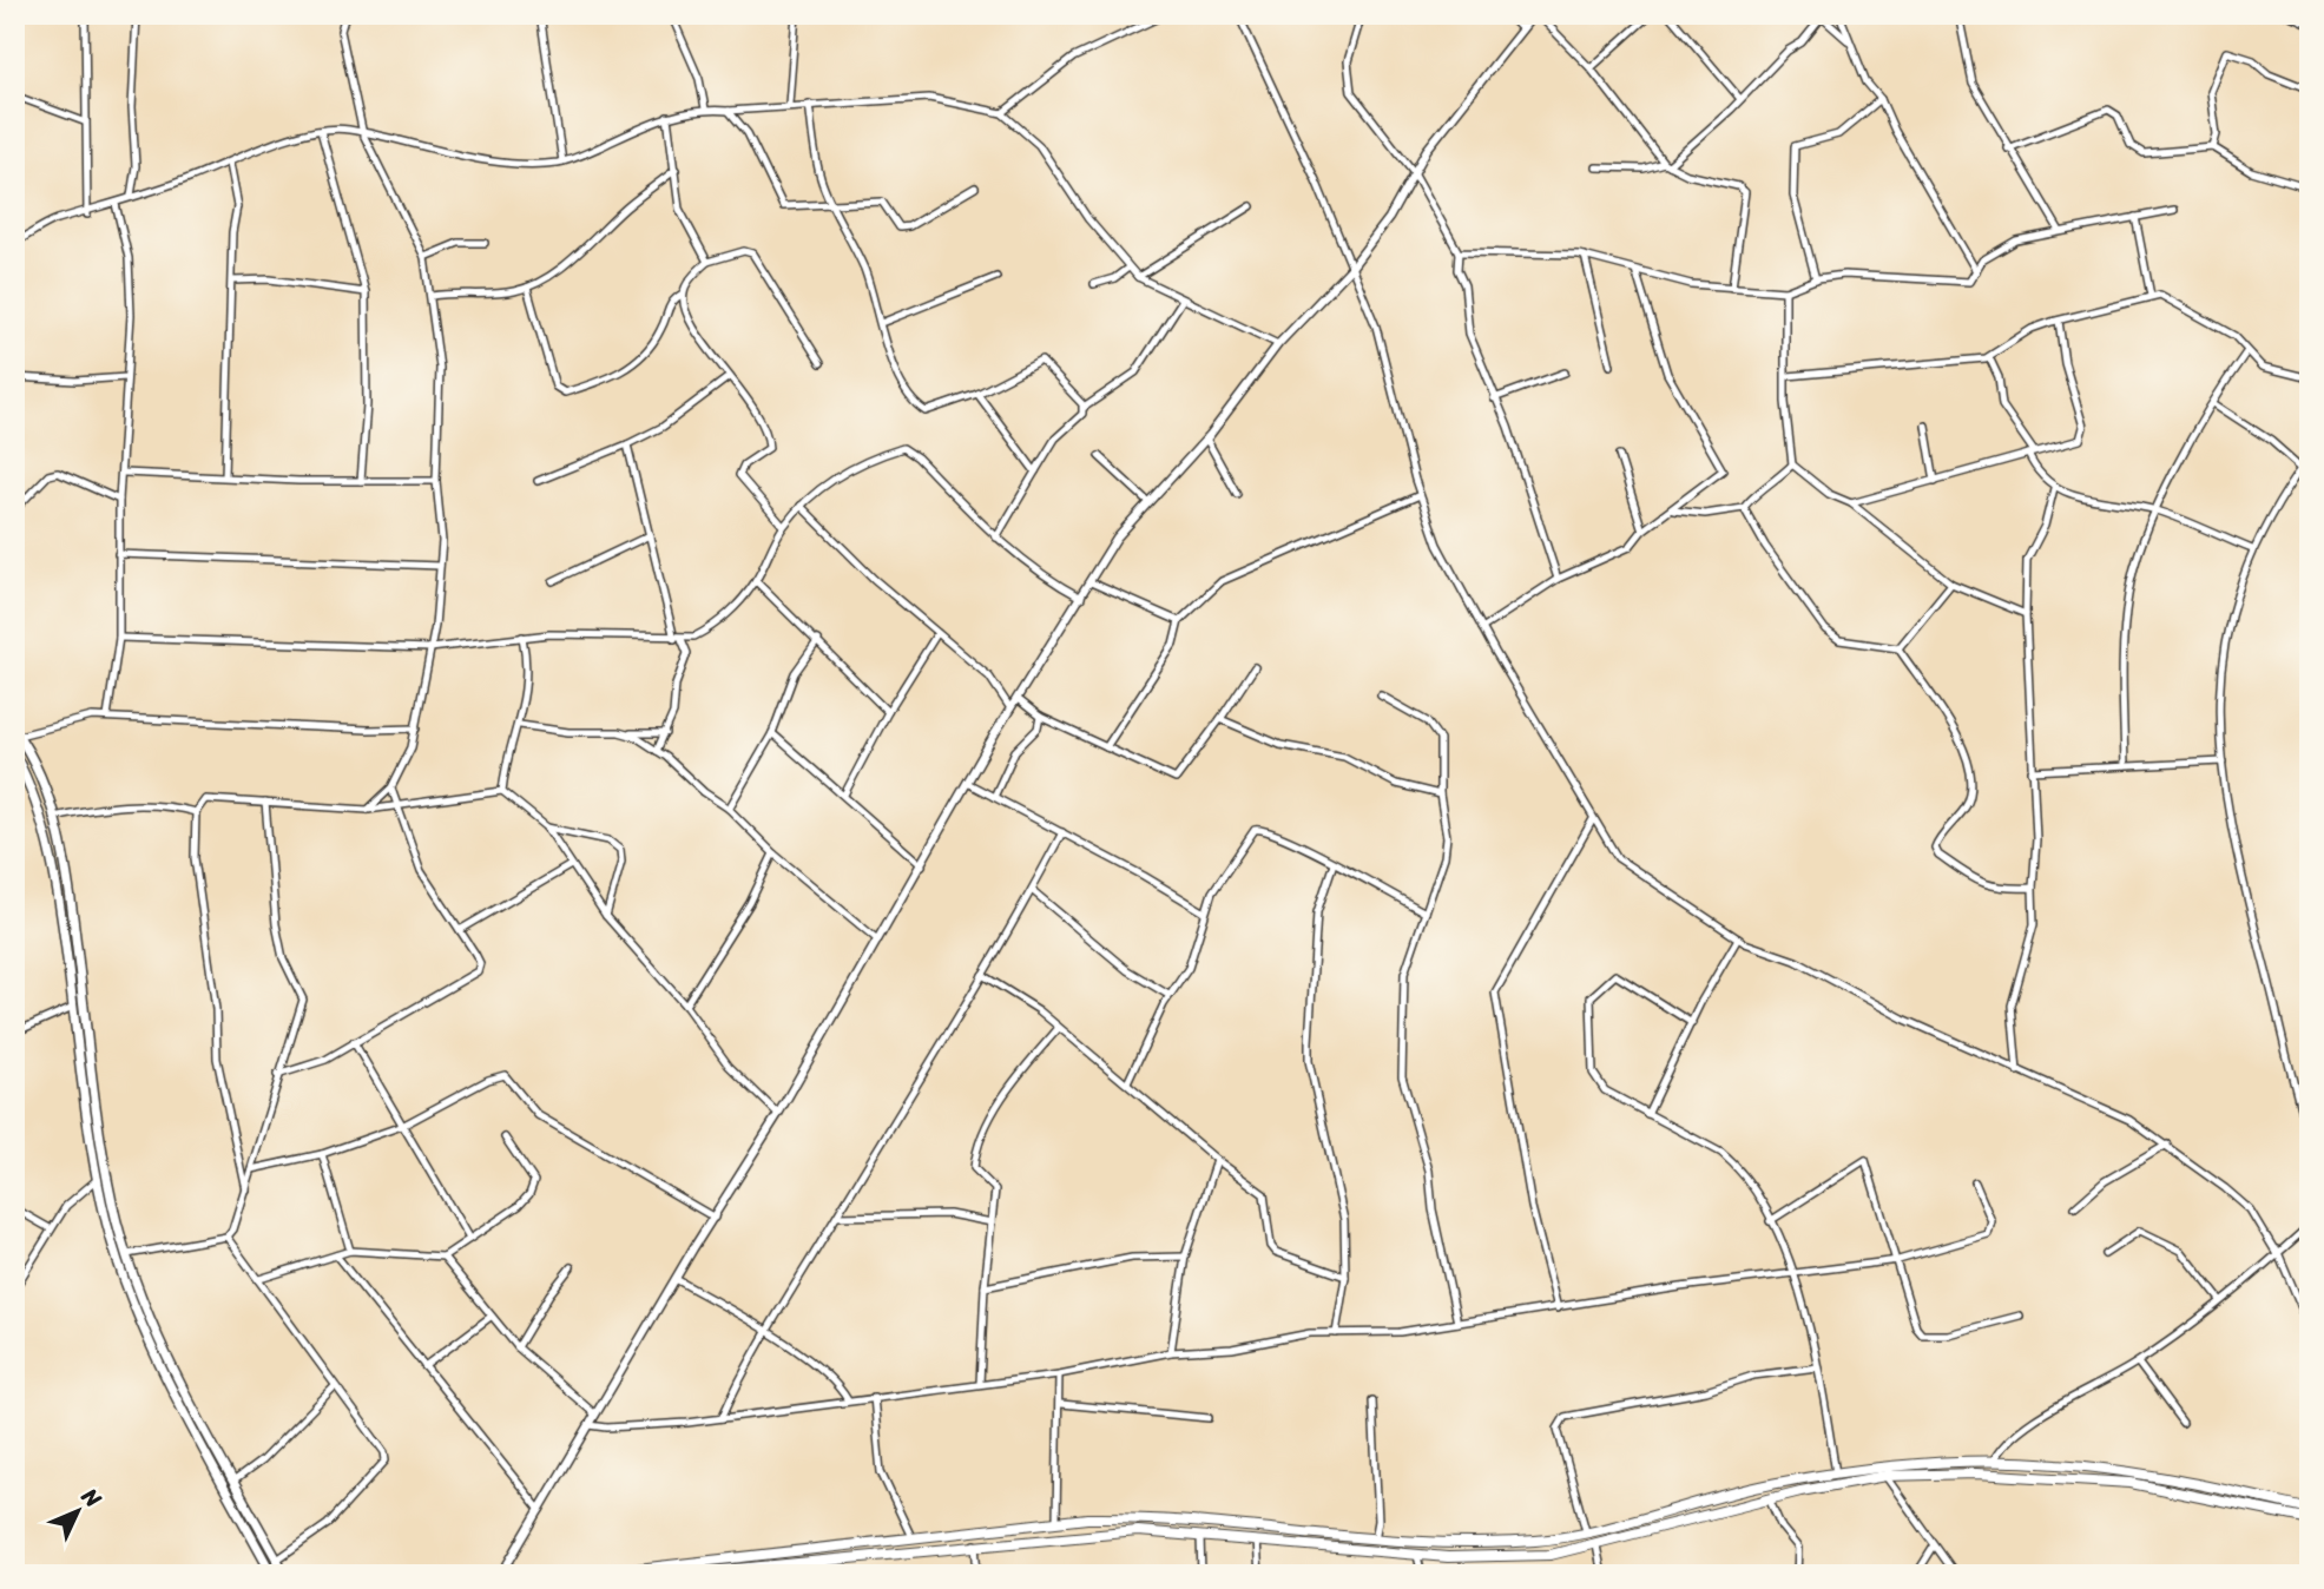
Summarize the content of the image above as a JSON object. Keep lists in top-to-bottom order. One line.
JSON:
{"north":"top right"}
